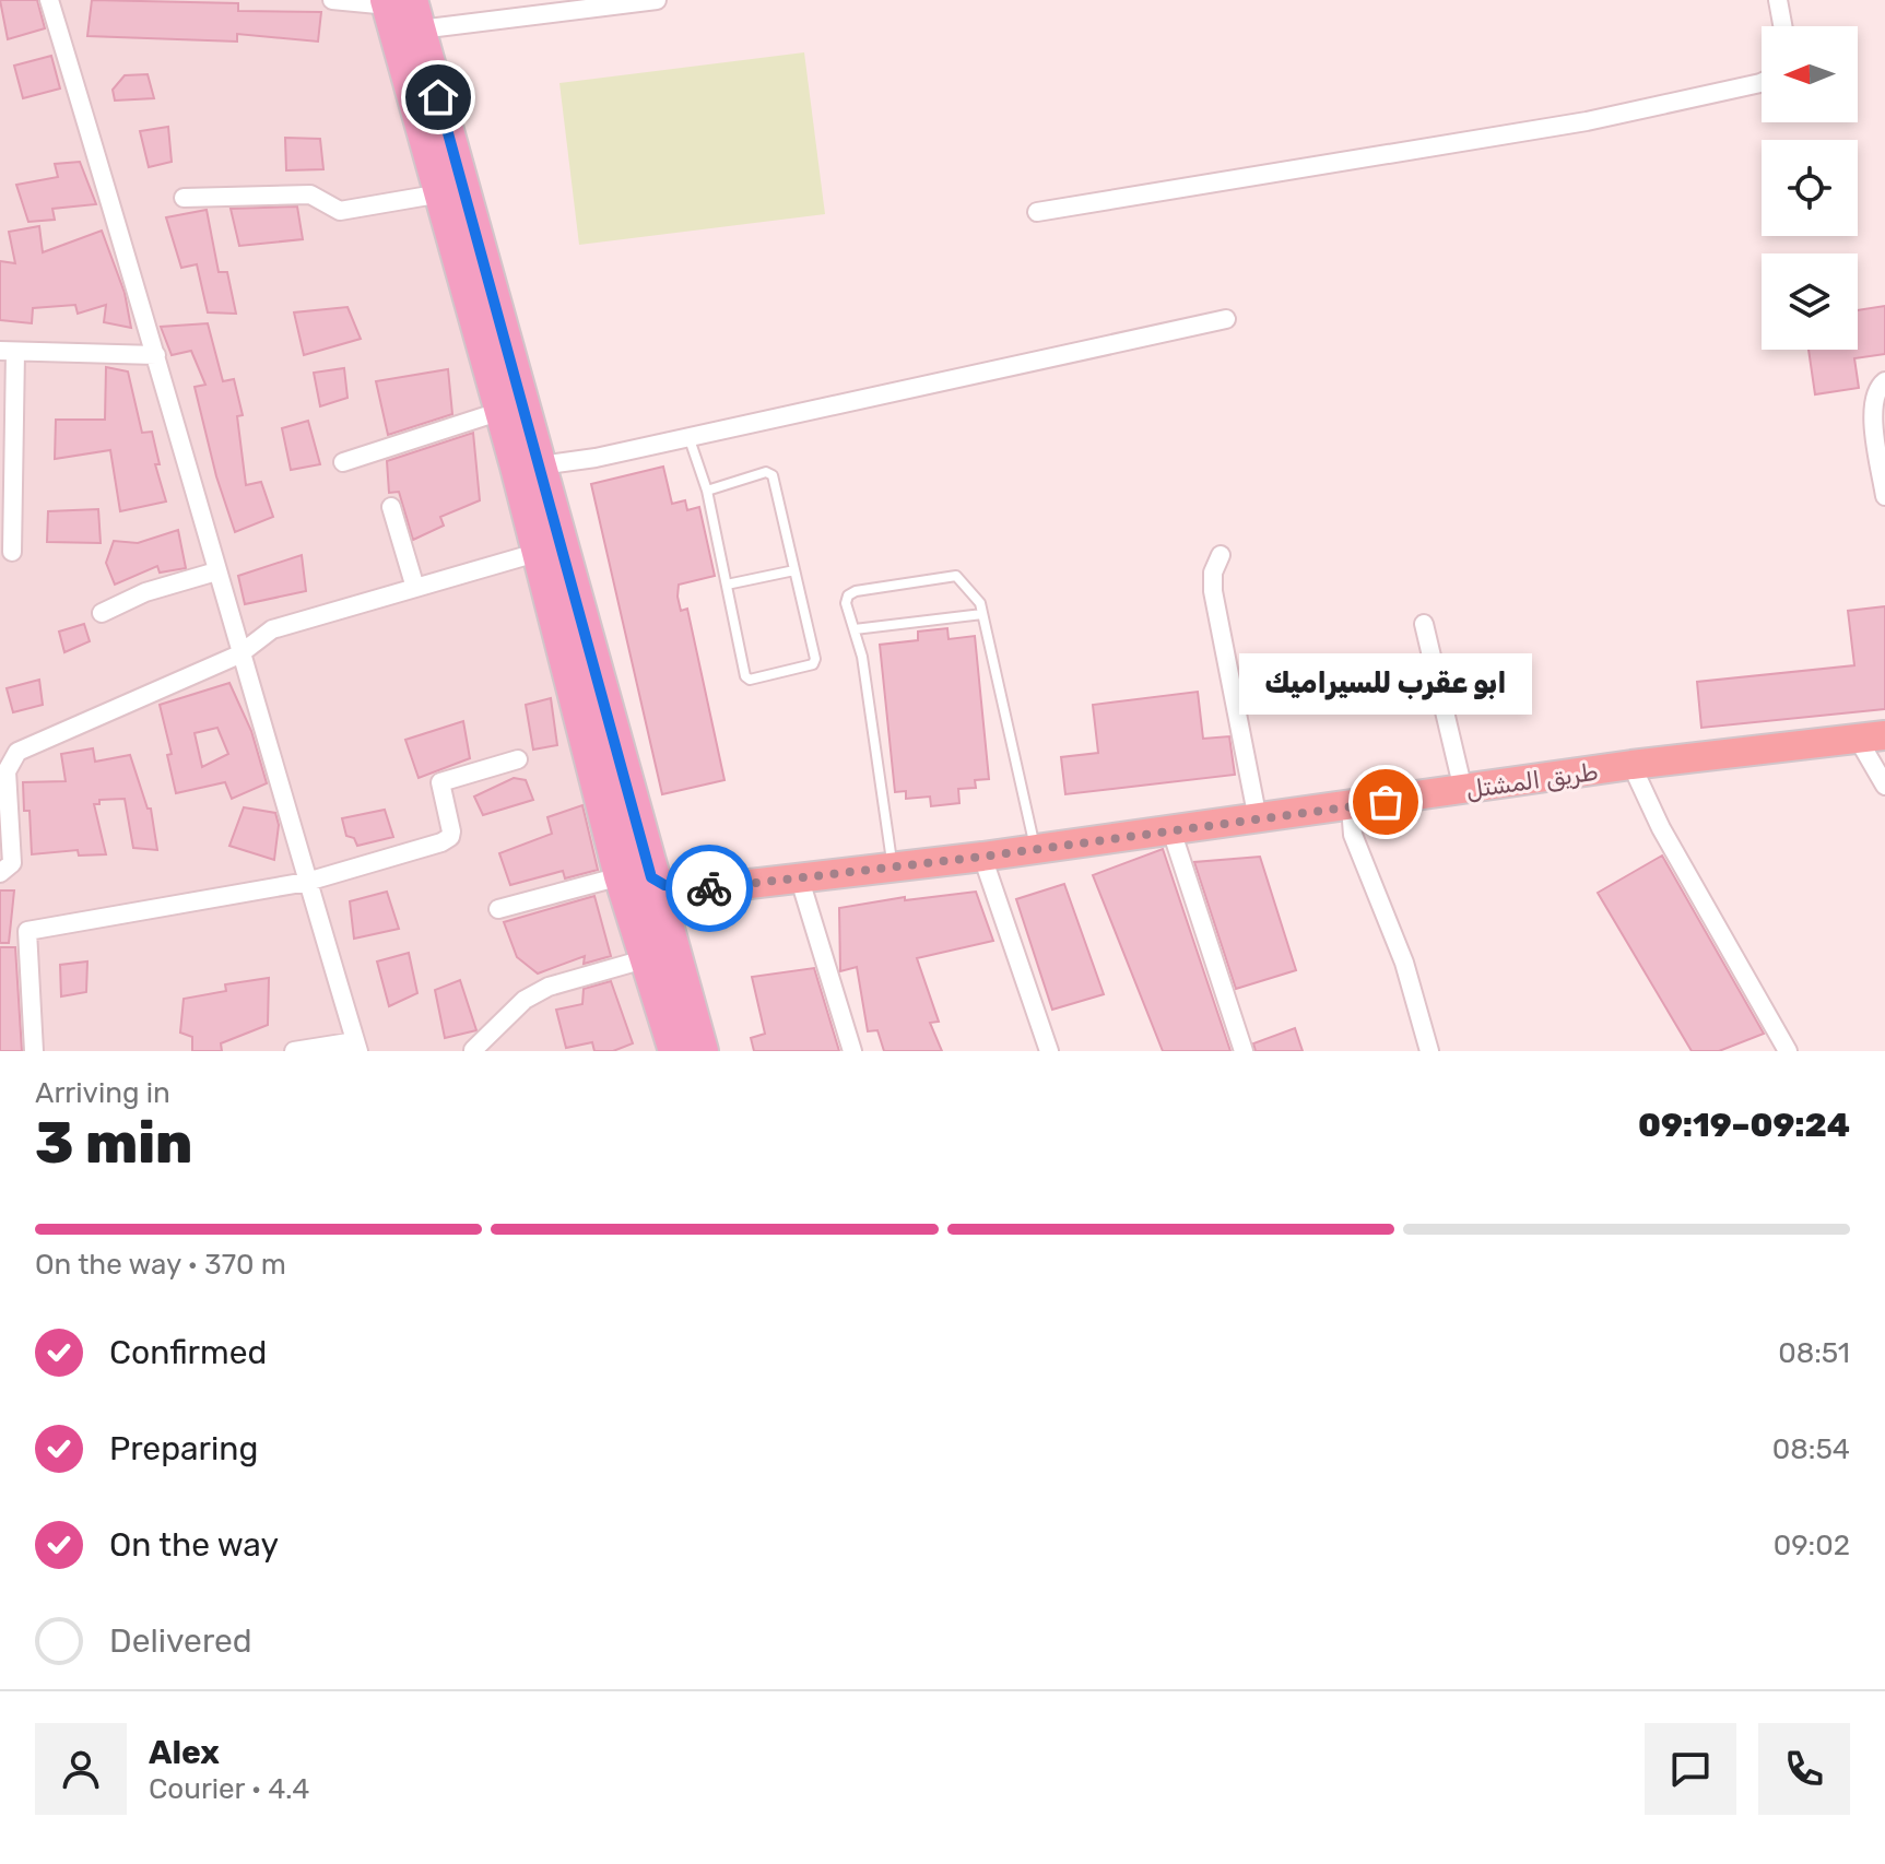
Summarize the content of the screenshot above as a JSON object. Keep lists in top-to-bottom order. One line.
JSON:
{"streets":{"main road":["طريق المشتل"]},"places":["ابو عقرب للسيراميك"],"north":"left","page":{"bubble":"ابو عقرب للسيراميك","heading":["3 min","Arriving in","09:19–09:24"],"panel":["Alex","Courier · 4.4"],"bar":"On the way · 370 m","list":[["Confirmed","08:51"],["Preparing","08:54"],["On the way","09:02"],"Delivered"]}}
